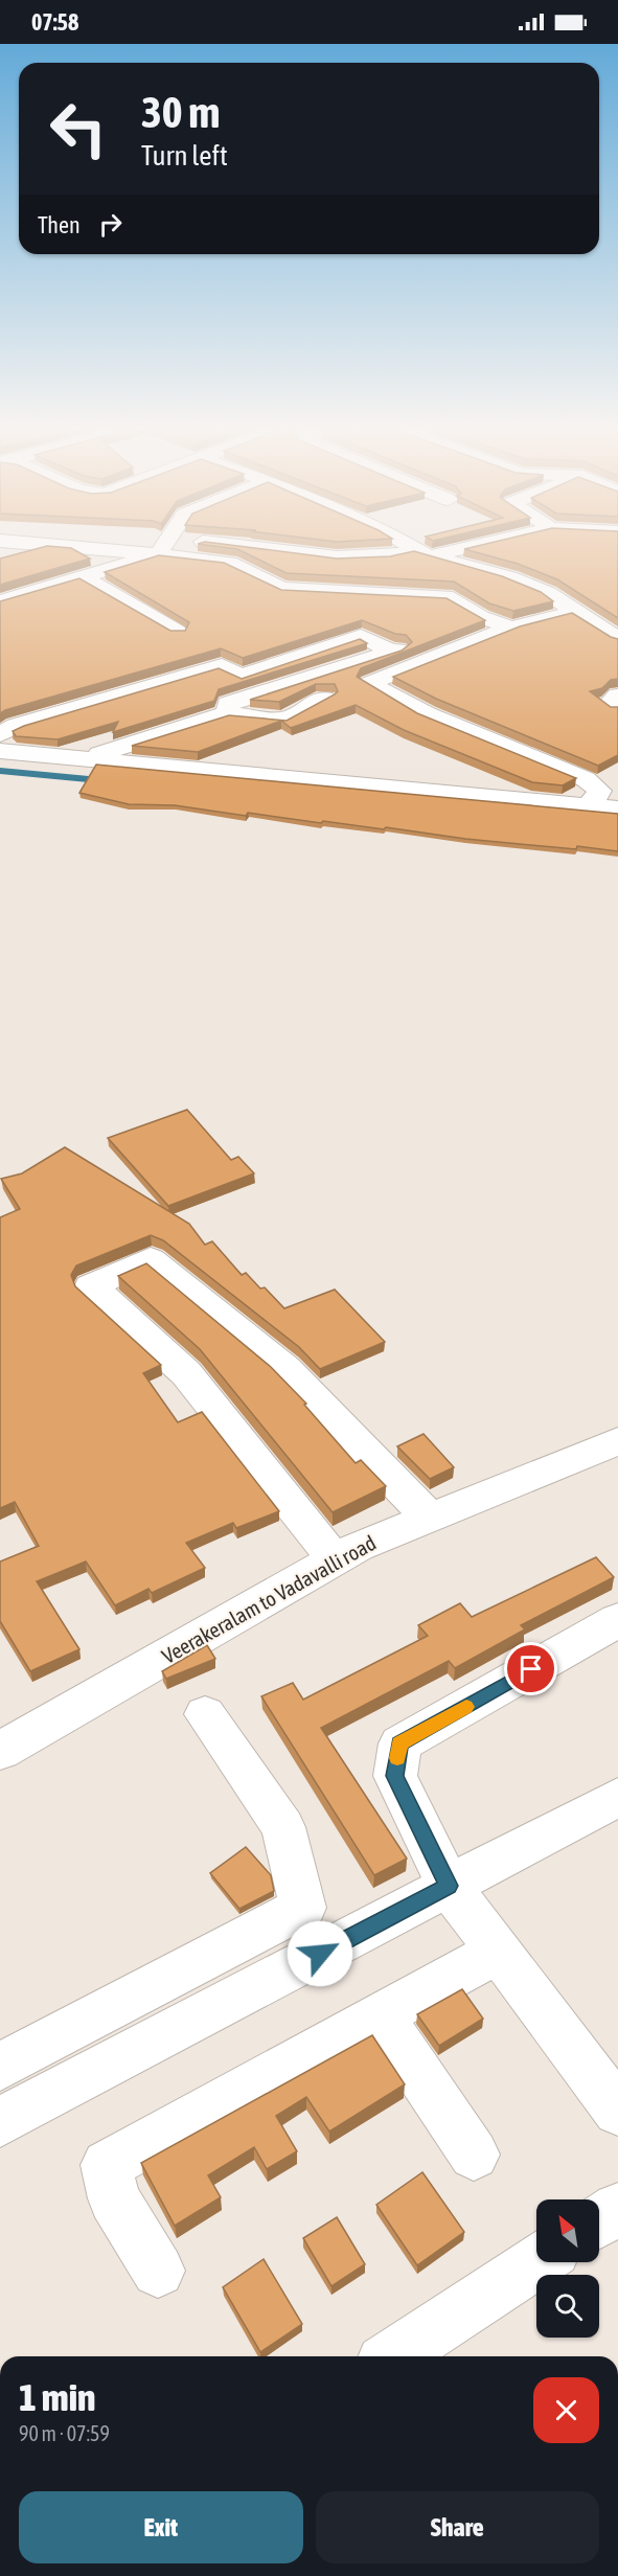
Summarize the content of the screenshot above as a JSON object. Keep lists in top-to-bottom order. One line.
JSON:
{"streets":{"street":["Veerakeralam to Vadavalli road"]},"north":"top left","page":{"status":"07:58","turn":["30 m","Turn left"],"then":"Then","heading":["1 min","90 m · 07:59"],"buttons":["Exit","Share"]}}
